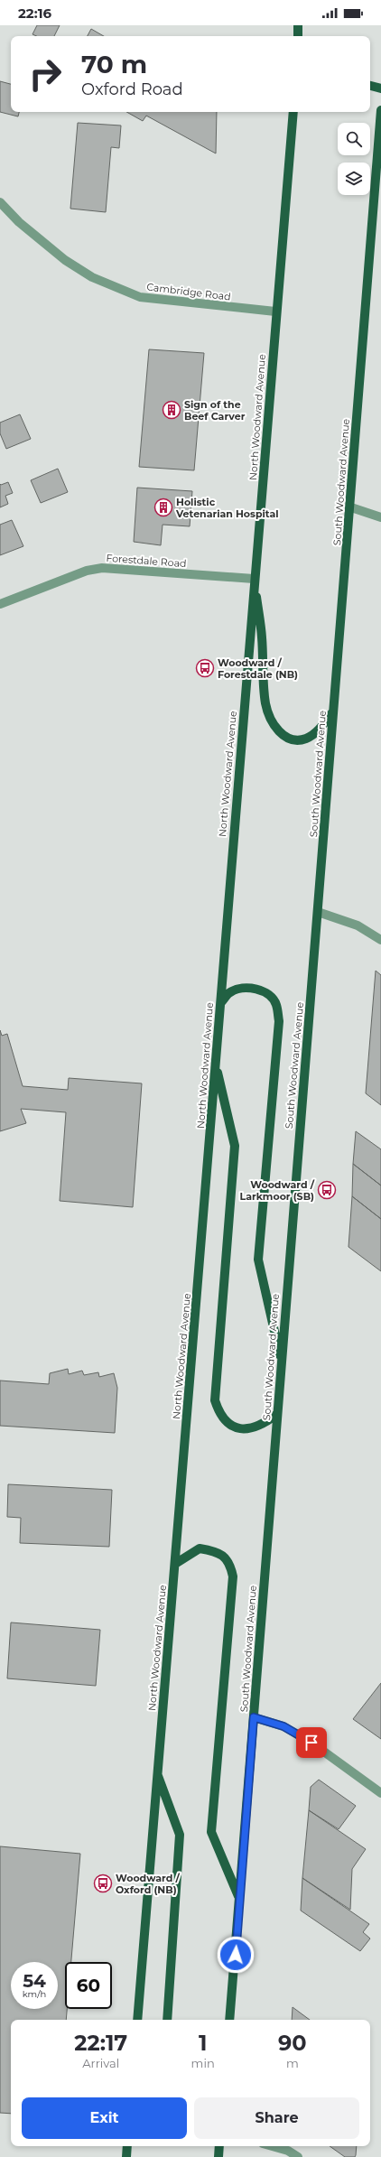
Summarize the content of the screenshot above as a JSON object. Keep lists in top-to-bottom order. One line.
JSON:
{"streets":{"main road":["North Woodward Avenue","South Woodward Avenue"],"street":["Cambridge Road","Forestdale Road"]},"crossings":[["Cambridge Road","North Woodward Avenue"],["North Woodward Avenue","Forestdale Road"]],"places":{"building":["Sign of the Beef Carver","Holistic Vetenarian Hospital"],"bus stop":["Woodward / Forestdale (NB)","Woodward / Larkmoor (SB)","Woodward / Oxford (NB)"]},"page":{"status":"22:16","turn":["70 m","Oxford Road"],"speed":"54 km/h","limit":"60","eta":["22:17","Arrival","1","min","90","m"],"buttons":["Exit","Share"]}}
